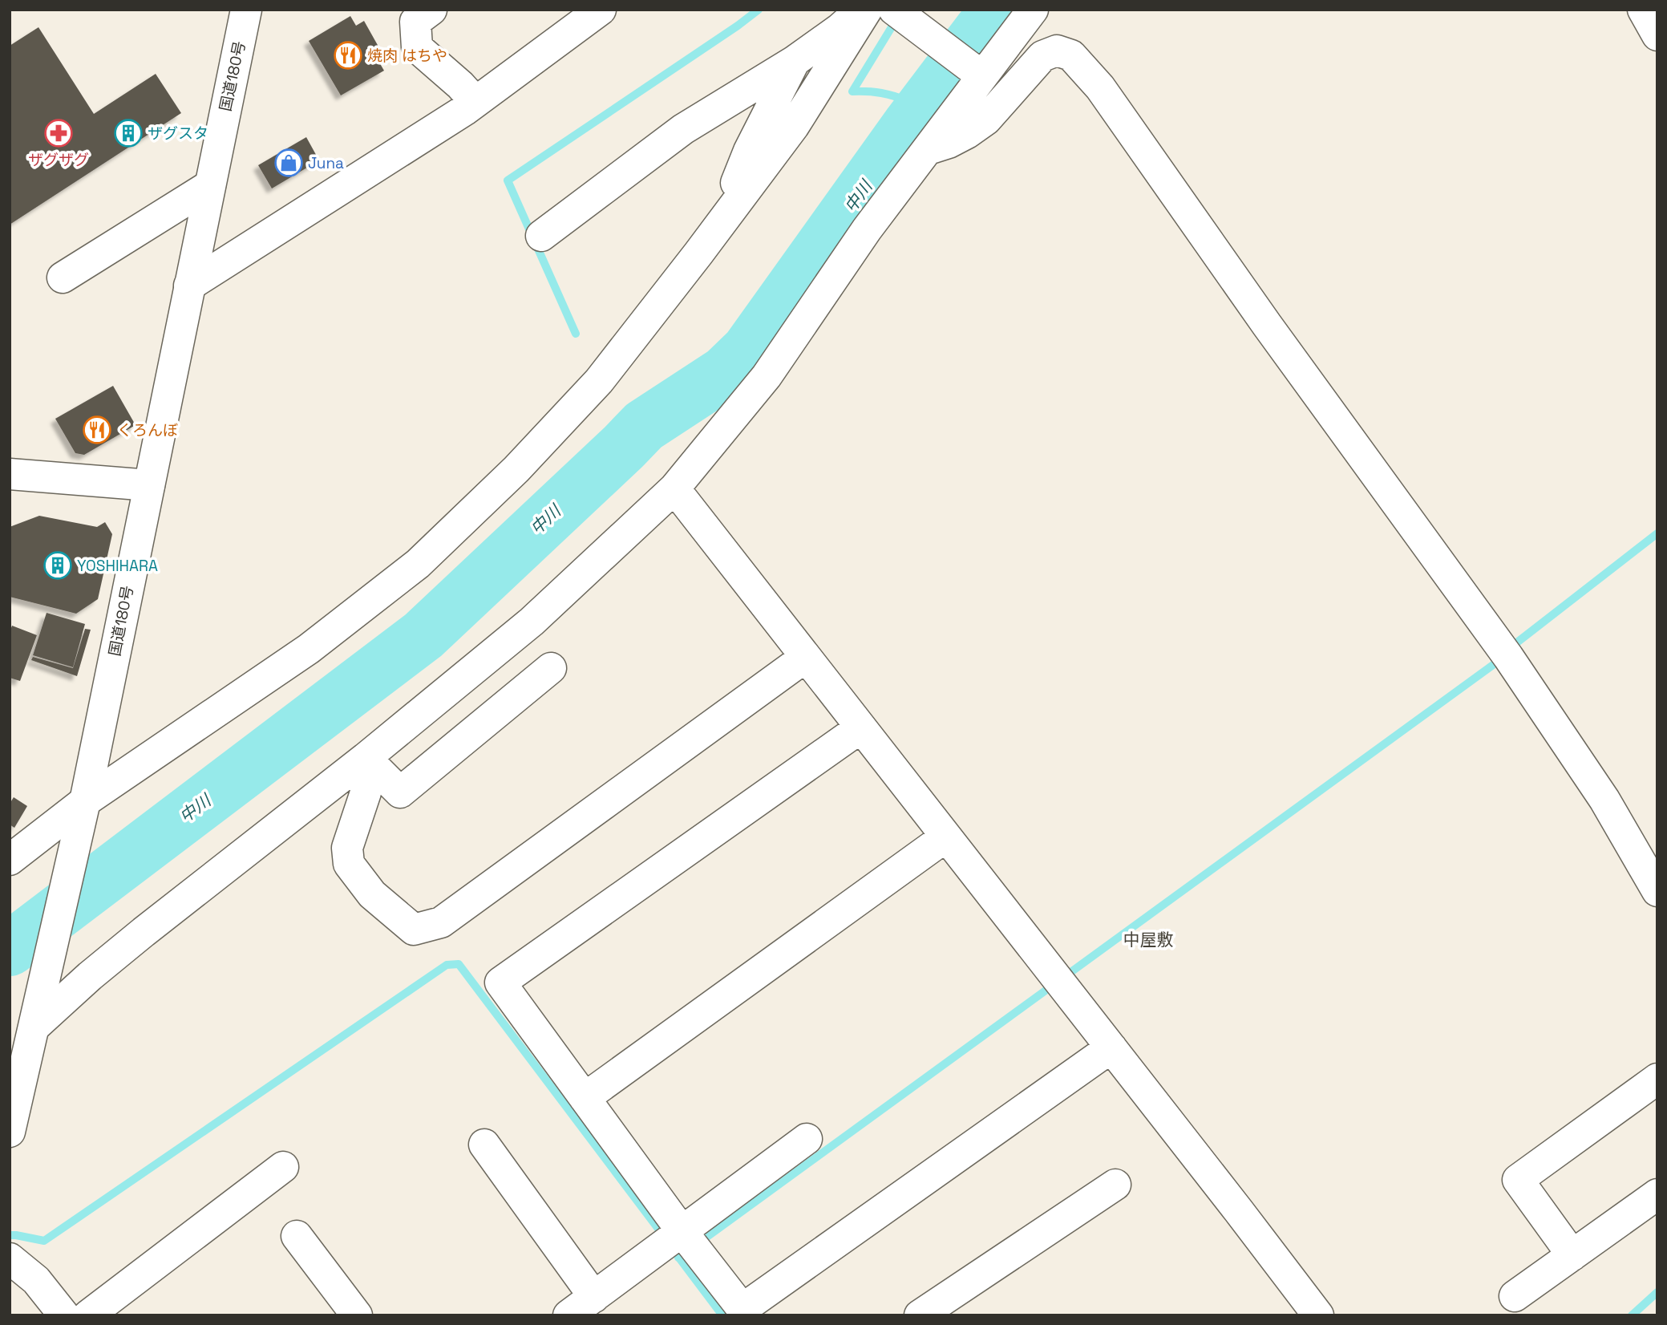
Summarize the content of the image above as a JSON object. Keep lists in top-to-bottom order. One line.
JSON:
{"streets":{"main road":["国道180号"]},"districts":["中屋敷"],"water":["中川"],"places":{"restaurant":["焼肉 はちや","くろんぼ"],"pharmacy":["ザグザグ"],"building":["ザグスタ","YOSHIHARA"],"shop":["Juna"]}}
